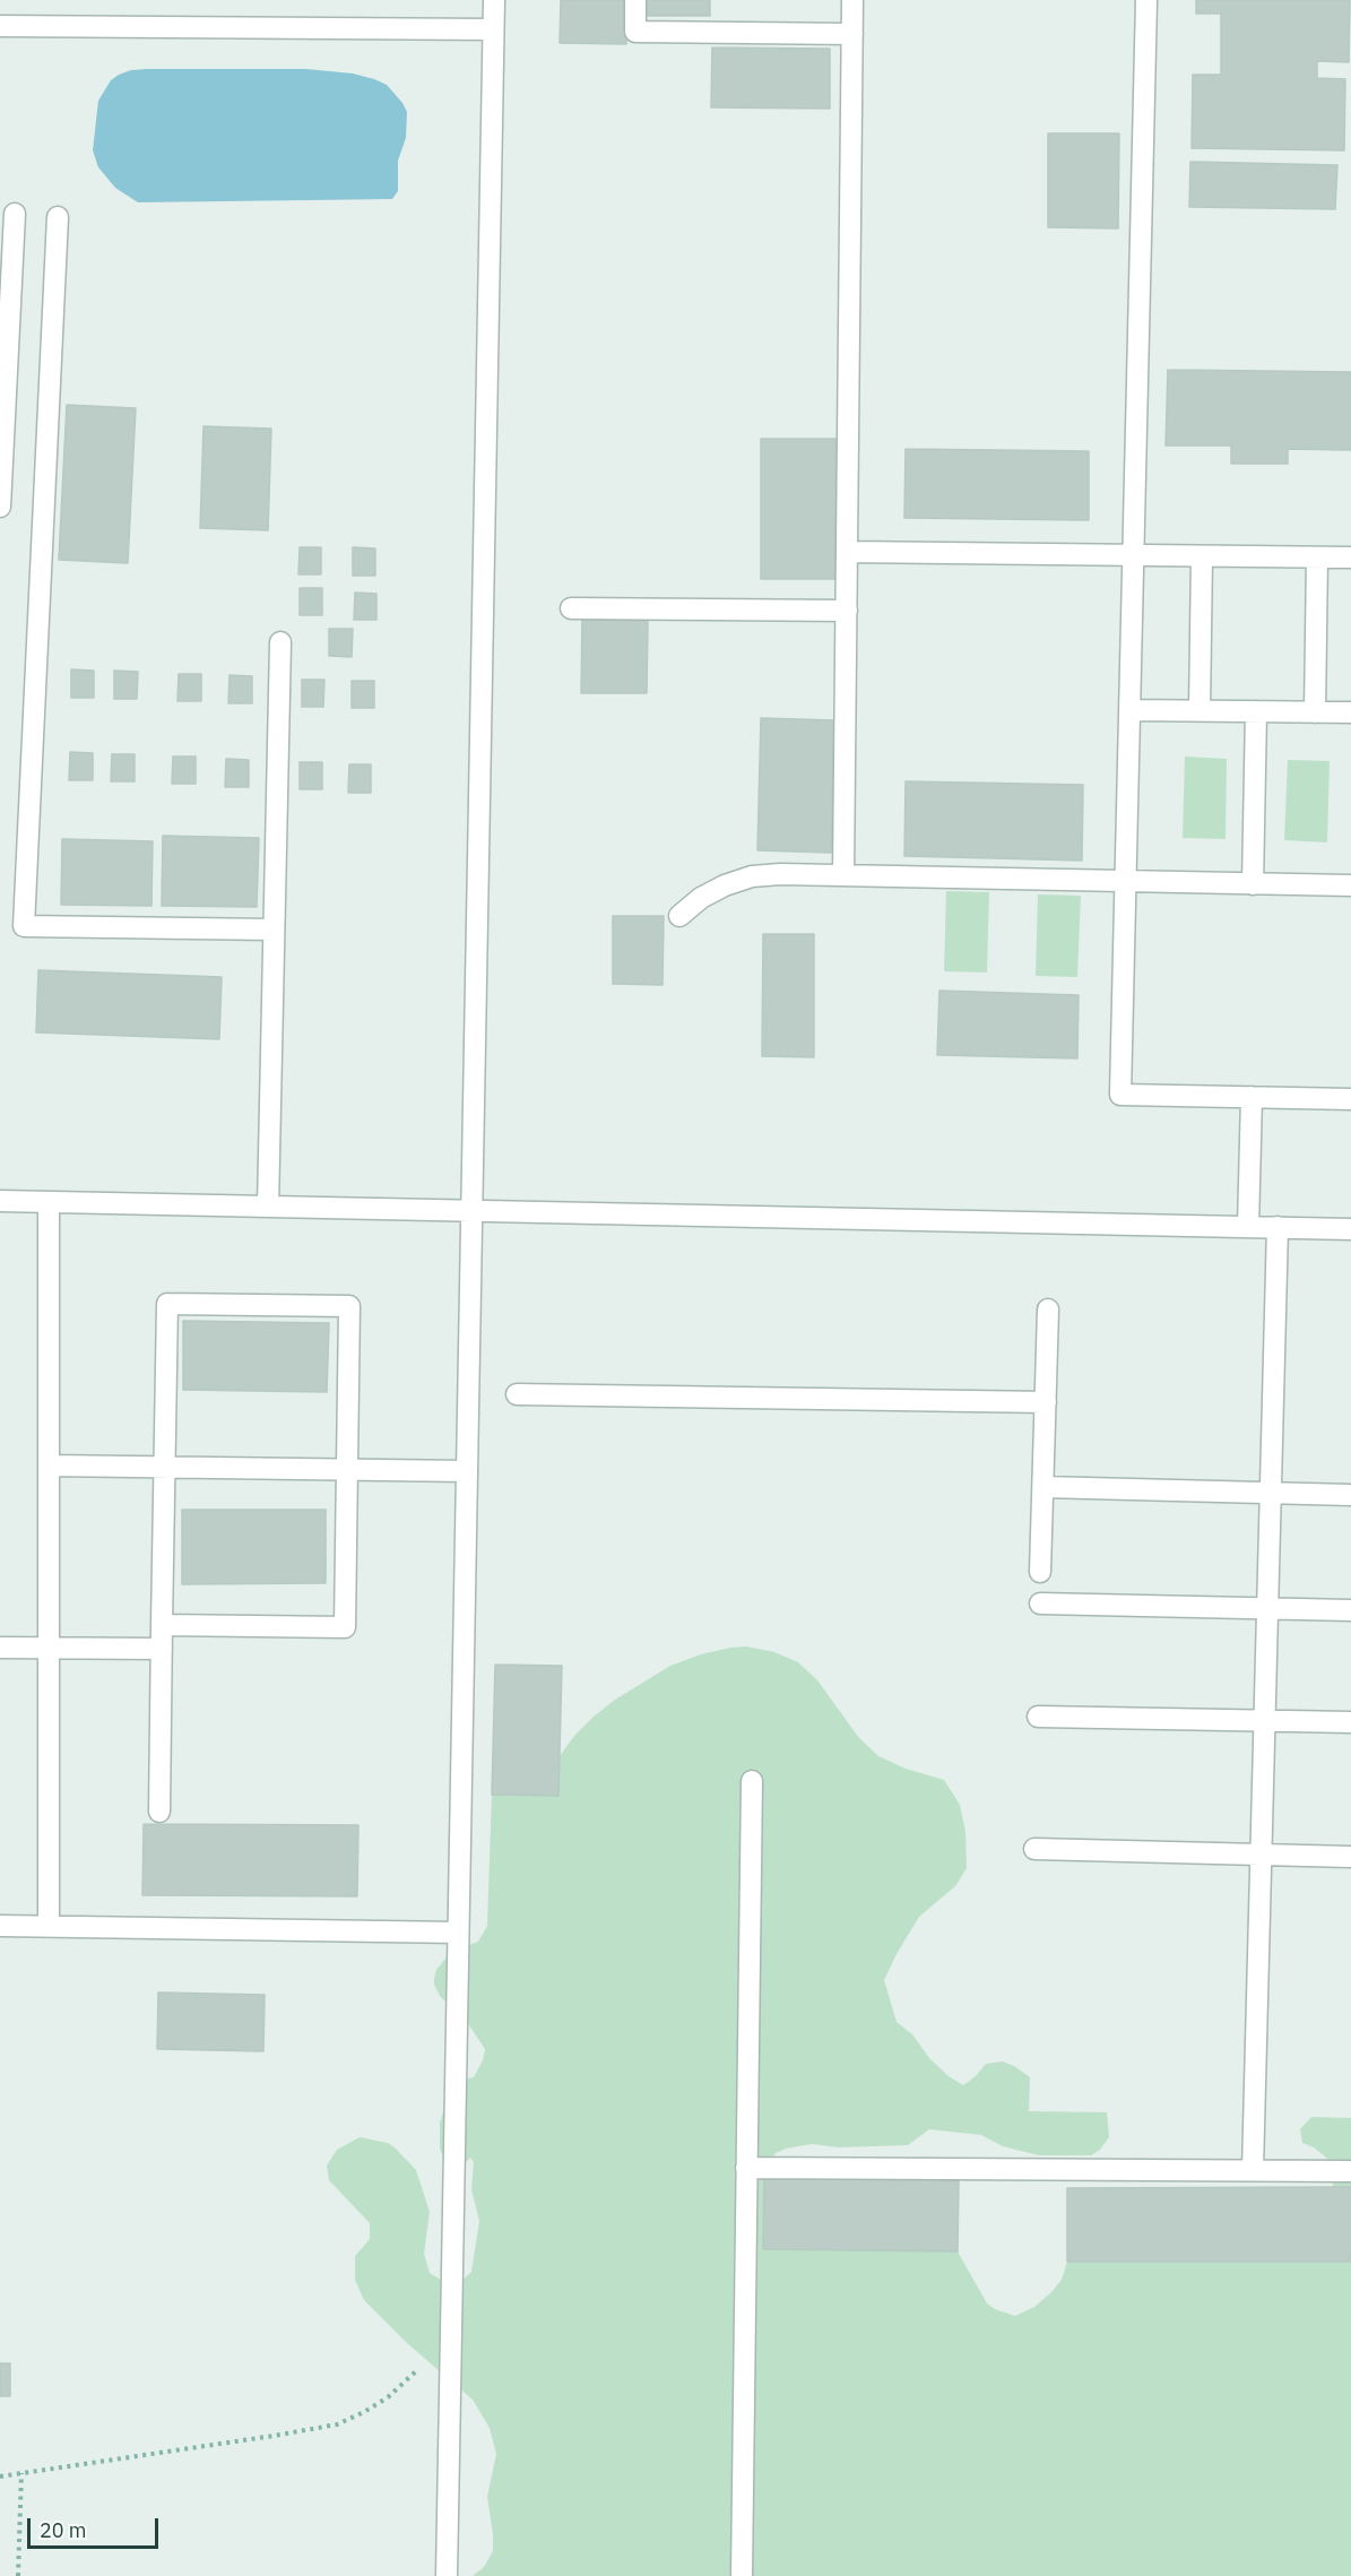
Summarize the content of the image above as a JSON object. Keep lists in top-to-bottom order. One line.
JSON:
{"scale_bar":"20 m"}
